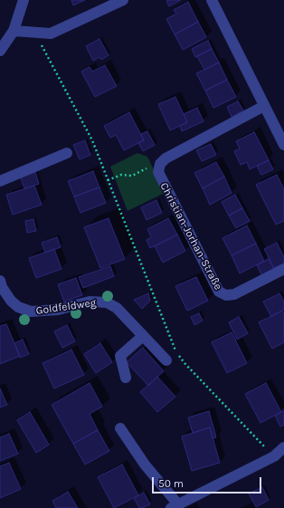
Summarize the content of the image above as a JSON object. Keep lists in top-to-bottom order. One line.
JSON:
{"streets":{"street":["Christian-Jorhan-Straße","Goldfeldweg"]},"scale_bar":"50 m"}
